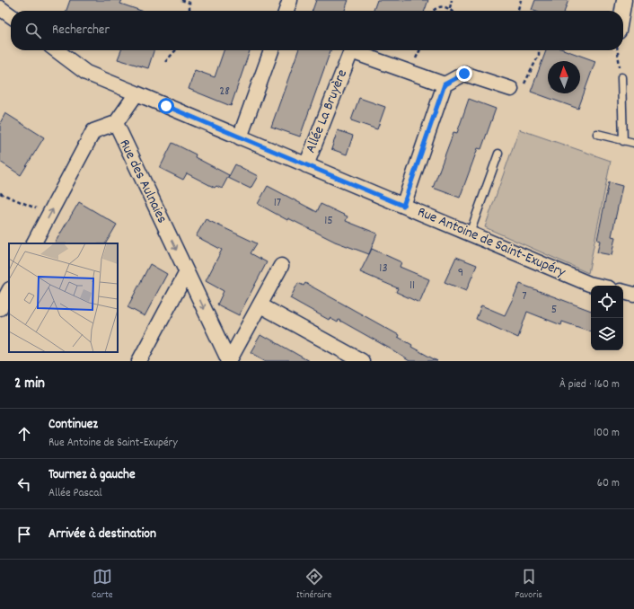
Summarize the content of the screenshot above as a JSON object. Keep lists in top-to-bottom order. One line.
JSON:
{"streets":{"street":["Allée La Bruyère","Rue des Aulnaies","Rue Antoine de Saint-Exupéry"]},"crossings":[["Allée La Bruyère","Rue Antoine de Saint-Exupéry"],["Rue des Aulnaies","Rue Antoine de Saint-Exupéry"]],"one_way":["Rue des Aulnaies"],"house_numbers":["28","17","15","13","9","11","7","5"],"north":"top","page":{"search":"Rechercher","heading":["2 min","À pied · 160 m"],"list":[["Continuez","Rue Antoine de Saint-Exupéry","100 m"],["Tournez à gauche","Allée Pascal","60 m"],"Arrivée à destination"],"nav":["Carte","Itinéraire","Favoris"]}}
